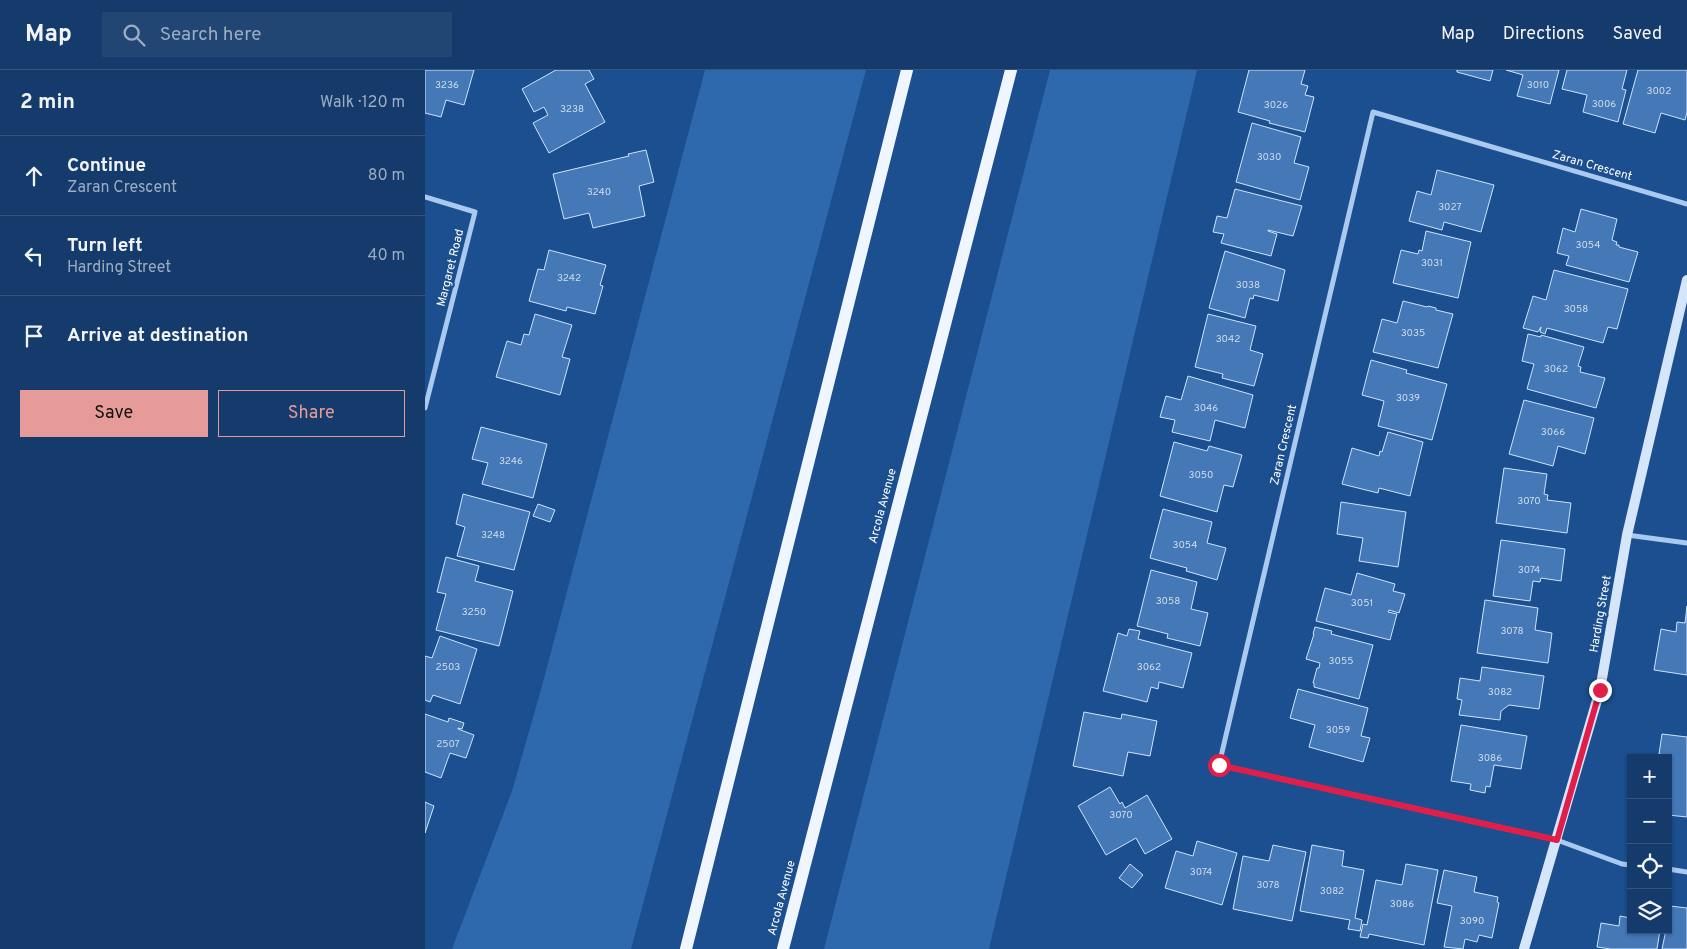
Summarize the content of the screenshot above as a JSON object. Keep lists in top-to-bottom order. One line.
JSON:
{"streets":{"main road":["Arcola Avenue"],"street":["Zaran Crescent","Margaret Road","Harding Street"]},"crossings":[["Zaran Crescent","Harding Street"]],"house_numbers":["3236","3010","3002","3006","3026","3238","3030","3240","3027","3054","3031","3242","3038","3058","3035","3042","3062","3039","3046","3066","3246","3050","3070","3248","3054","3074","3058","3051","3250","3078","3055","2503","3062","3082","3059","2507","3086","3070","3074","3078","3082","3086","3090"],"page":{"header":"Map","search":"Search here","nav":["Map","Directions","Saved"],"heading":["2 min","Walk · 120 m"],"list":[["Continue","Zaran Crescent","80 m"],["Turn left","Harding Street","40 m"],"Arrive at destination"],"buttons":["Save","Share"],"map_buttons":["+","−"]}}
